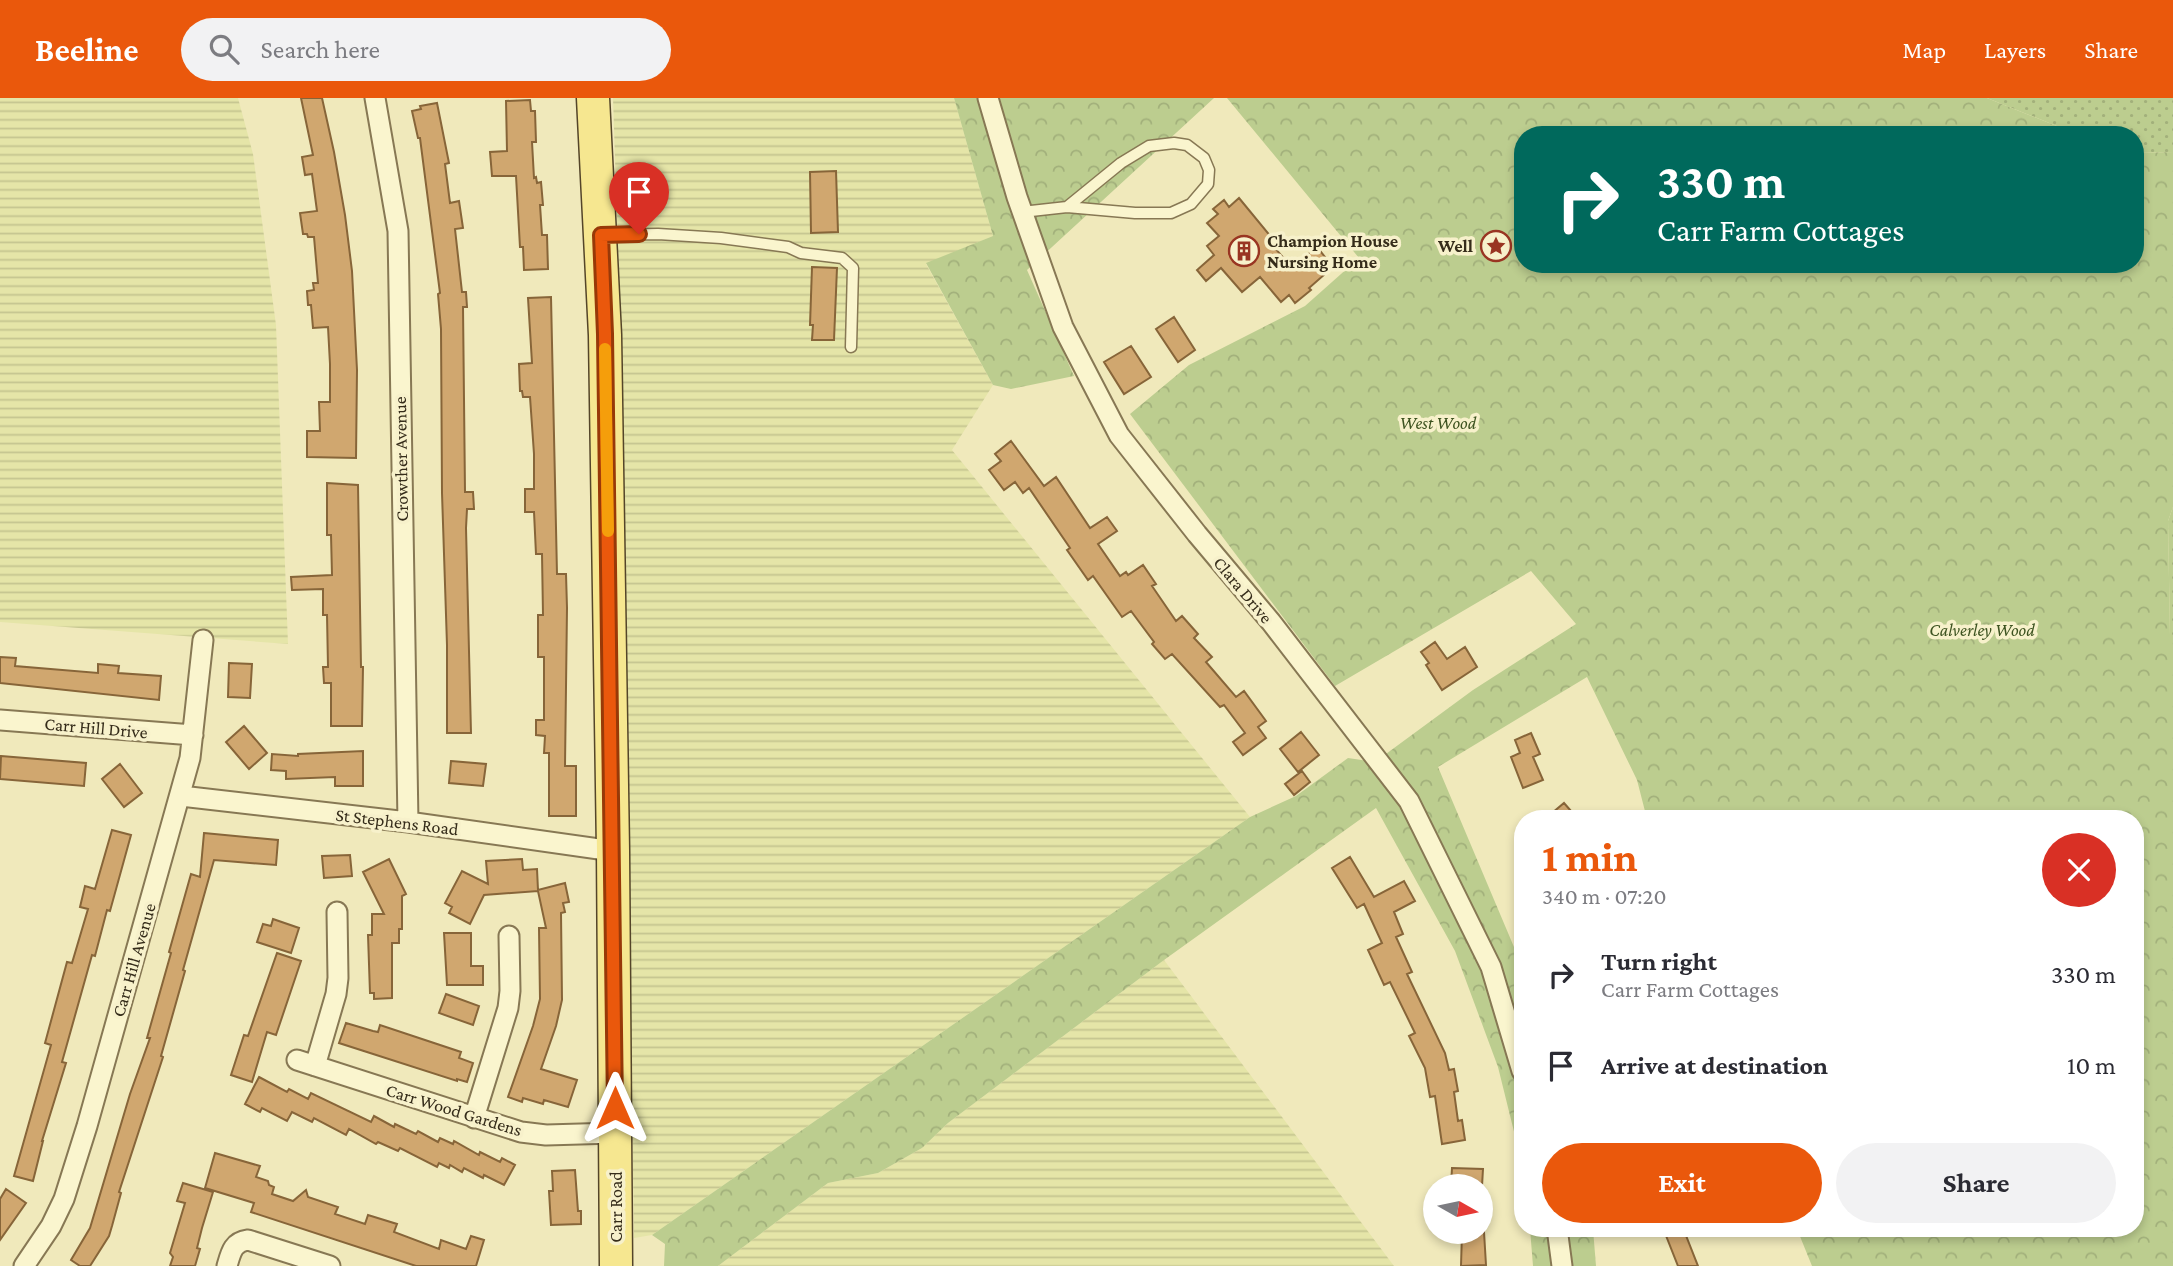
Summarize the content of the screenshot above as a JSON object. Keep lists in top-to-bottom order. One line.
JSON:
{"streets":{"main road":["Carr Road"],"street":["Crowther Avenue","Clara Drive","Carr Hill Drive","St Stephens Road","Carr Hill Avenue","Carr Wood Gardens"]},"crossings":[["Crowther Avenue","St Stephens Road"],["Carr Hill Drive","Carr Hill Avenue"],["St Stephens Road","Carr Hill Avenue"],["St Stephens Road","Carr Road"],["Carr Wood Gardens","Carr Road"]],"parks":["West Wood","Calverley Wood"],"places":{"place":["Well"],"building":["Champion House Nursing Home"]},"north":"right","page":{"header":"Beeline","search":"Search here","nav":["Map","Layers","Share"],"turn":["330 m","Carr Farm Cottages"],"heading":["1 min","340 m · 07:20"],"list":[{"name":"Turn right","note":"Carr Farm Cottages","value":"330 m"},{"name":"Arrive at destination","value":"10 m"}],"buttons":["Exit","Share"]}}
